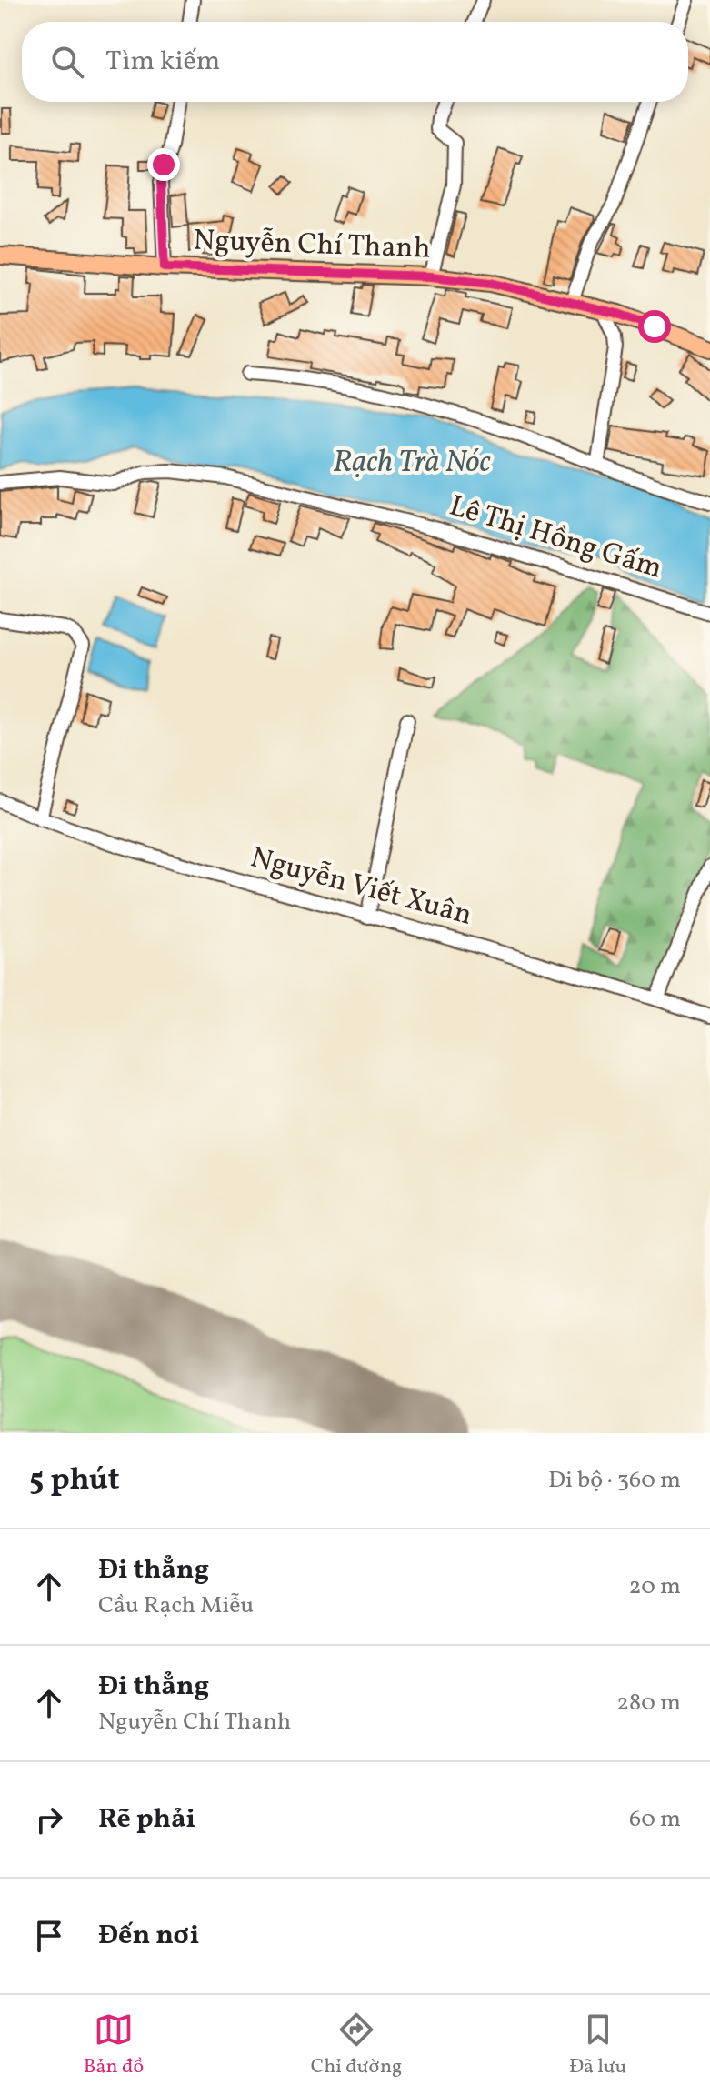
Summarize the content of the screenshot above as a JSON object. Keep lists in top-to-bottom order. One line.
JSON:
{"streets":{"main road":["Nguyễn Chí Thanh"],"street":["Lê Thị Hồng Gấm","Nguyễn Viết Xuân"]},"water":["Rạch Trà Nóc"],"page":{"search":"Tìm kiếm","heading":["5 phút","Đi bộ · 360 m"],"list":[["Đi thẳng","Cầu Rạch Miễu","20 m"],["Đi thẳng","Nguyễn Chí Thanh","280 m"],["Rẽ phải","60 m"],"Đến nơi"],"nav":["Bản đồ","Chỉ đường","Đã lưu"]}}
